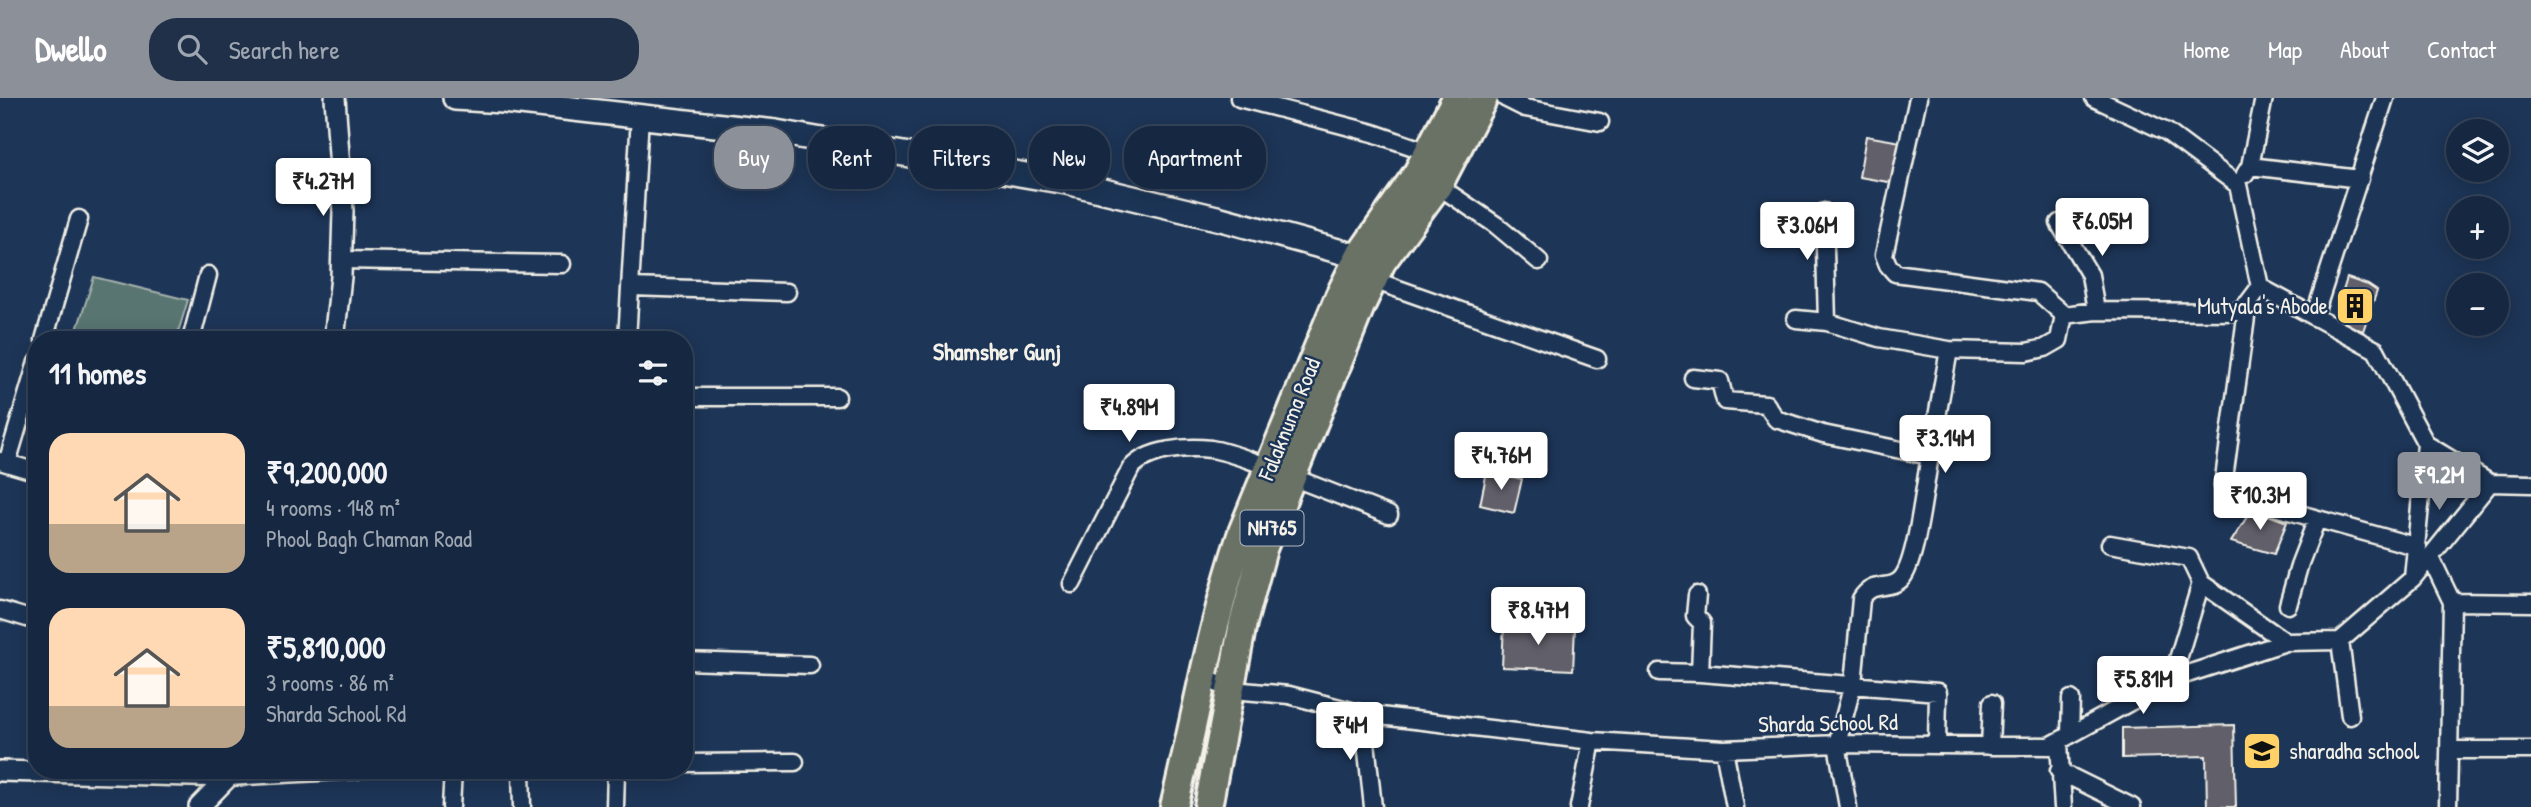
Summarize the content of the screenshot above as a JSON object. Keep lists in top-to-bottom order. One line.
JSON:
{"streets":{"highway":["Falaknuma Road","NH765"],"street":["Sharda School Rd"]},"crossings":[["Falaknuma Road","Sharda School Rd"]],"districts":["Shamsher Gunj"],"places":{"building":["Mutyala's Abode"],"school or university":["sharadha school"]},"page":{"header":"Dwello","search":"Search here","nav":["Home","Map","About","Contact"],"map_buttons":["+","−"],"chip":["Buy","Rent","Filters","New","Apartment"],"price":["₹4.27M","₹6.05M","₹3.06M","₹4.89M","₹3.14M","₹4.76M","₹9.2M","₹10.3M","₹8.47M","₹5.81M","₹4M"],"heading":"11 homes","list":[{"name":"₹9,200,000","note":"4 rooms · 148 m² · Phool Bagh Chaman Road"},{"name":"₹5,810,000","note":"3 rooms · 86 m² · Sharda School Rd"}]}}
